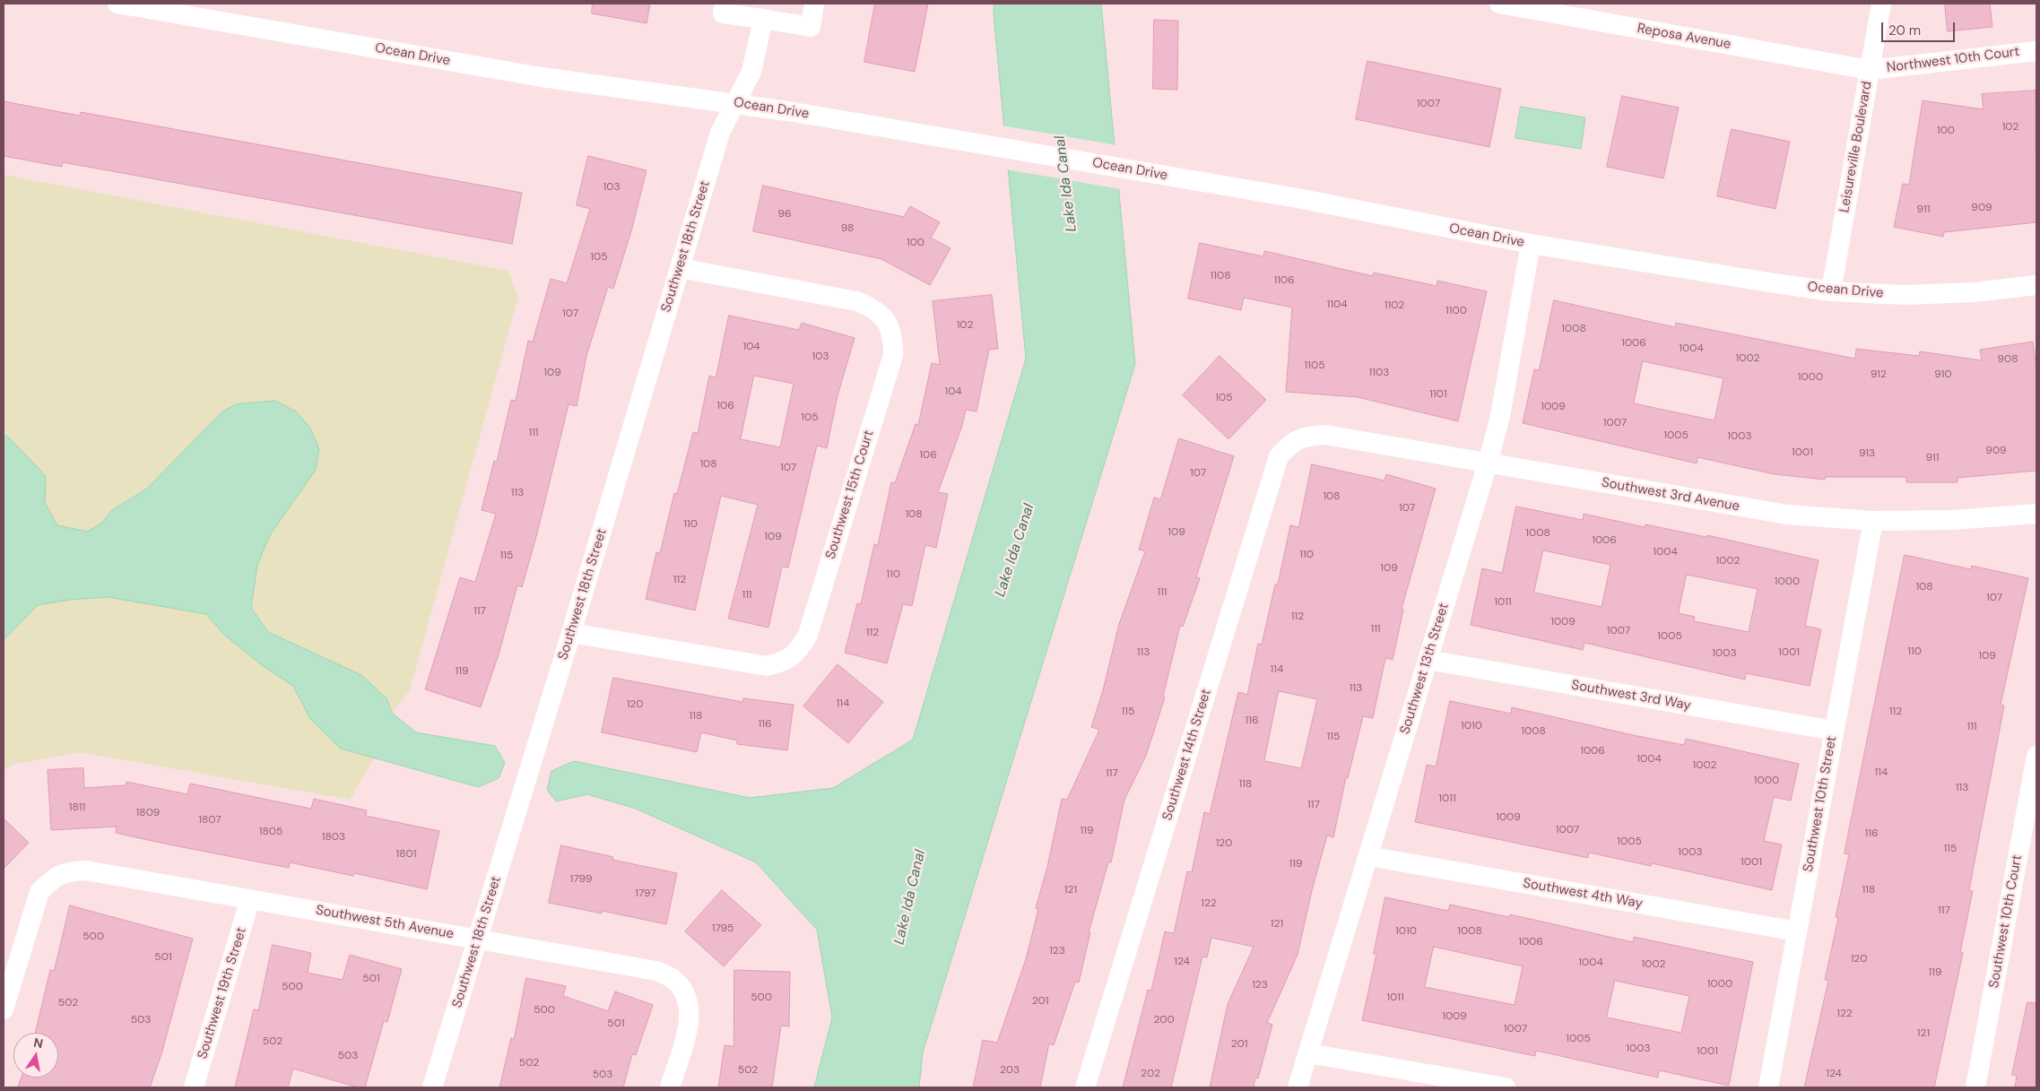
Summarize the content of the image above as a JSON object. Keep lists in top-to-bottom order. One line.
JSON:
{"streets":{"street":["Reposa Avenue","Ocean Drive","Northwest 10th Court","Leisureville Boulevard","Southwest 18th Street","Southwest 15th Court","Southwest 3rd Avenue","Southwest 13th Street","Southwest 3rd Way","Southwest 14th Street","Southwest 10th Street","Southwest 4th Way","Southwest 10th Court","Southwest 5th Avenue","Southwest 19th Street"]},"crossings":[["Reposa Avenue","Northwest 10th Court"],["Reposa Avenue","Leisureville Boulevard"],["Ocean Drive","Leisureville Boulevard"],["Ocean Drive","Southwest 18th Street"],["Ocean Drive","Southwest 13th Street"],["Northwest 10th Court","Leisureville Boulevard"],["Southwest 18th Street","Southwest 15th Court"],["Southwest 18th Street","Southwest 5th Avenue"],["Southwest 3rd Avenue","Southwest 13th Street"],["Southwest 3rd Avenue","Southwest 14th Street"],["Southwest 3rd Avenue","Southwest 10th Street"],["Southwest 13th Street","Southwest 3rd Way"],["Southwest 13th Street","Southwest 4th Way"],["Southwest 3rd Way","Southwest 10th Street"],["Southwest 10th Street","Southwest 4th Way"],["Southwest 5th Avenue","Southwest 19th Street"]],"water":["Lake Ida Canal"],"house_numbers":["1007","102","100","103","909","911","96","98","100","105","1108","1106","1104","1102","1100","107","102","1008","1006","104","1004","103","1002","908","1105","109","1103","912","910","1000","104","1101","105","106","1009","105","1007","111","1005","1003","909","1001","913","106","911","108","107","107","113","108","107","108","110","109","1008","109","1006","1004","110","115","1002","109","110","112","1000","108","111","111","107","1011","117","112","1009","111","1007","112","1005","110","113","1001","1003","109","114","119","113","114","120","115","112","118","116","116","1010","111","1008","115","1006","1004","1002","114","117","1000","118","113","1011","117","1811","1809","1009","1807","1007","119","1805","116","1803","1005","120","115","1003","1801","1001","119","1799","121","118","1797","122","117","121","1795","1010","1008","500","1006","123","501","120","124","1004","1002","119","501","1000","123","500","500","1011","201","502","500","122","1009","503","200","501","1007","121","1005","502","201","1003","1001","503","502","502","203","202","124","503"],"scale_bar":"20 m","north":"top"}
